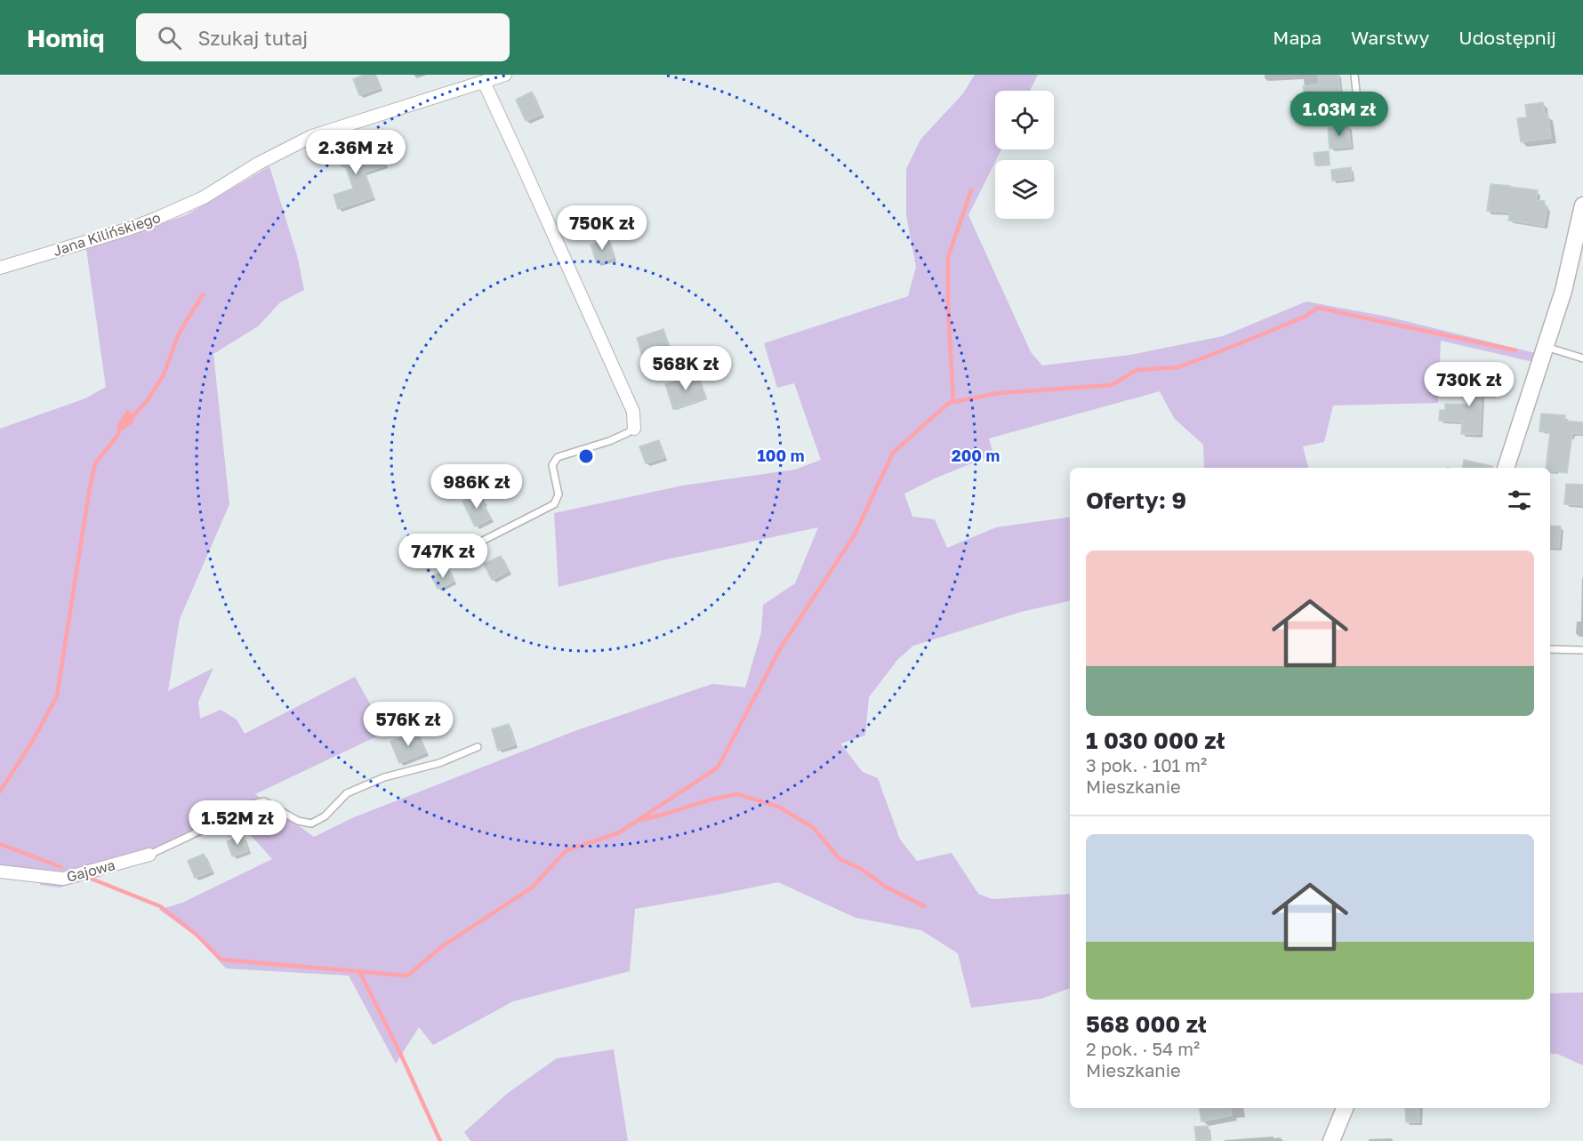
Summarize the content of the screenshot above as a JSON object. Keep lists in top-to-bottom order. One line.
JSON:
{"streets":{"street":["Jana Kilińskiego","Gajowa"]},"page":{"header":"Homiq","search":"Szukaj tutaj","nav":["Mapa","Warstwy","Udostępnij"],"price":["1.03M zł","2.36M zł","750K zł","568K zł","730K zł","986K zł","747K zł","576K zł","1.52M zł"],"heading":"Oferty: 9","list":[{"name":"1 030 000 zł","note":"3 pok. · 101 m² · Mieszkanie"},{"name":"568 000 zł","note":"2 pok. · 54 m² · Mieszkanie"}]},"rings":["100 m","200 m"]}
